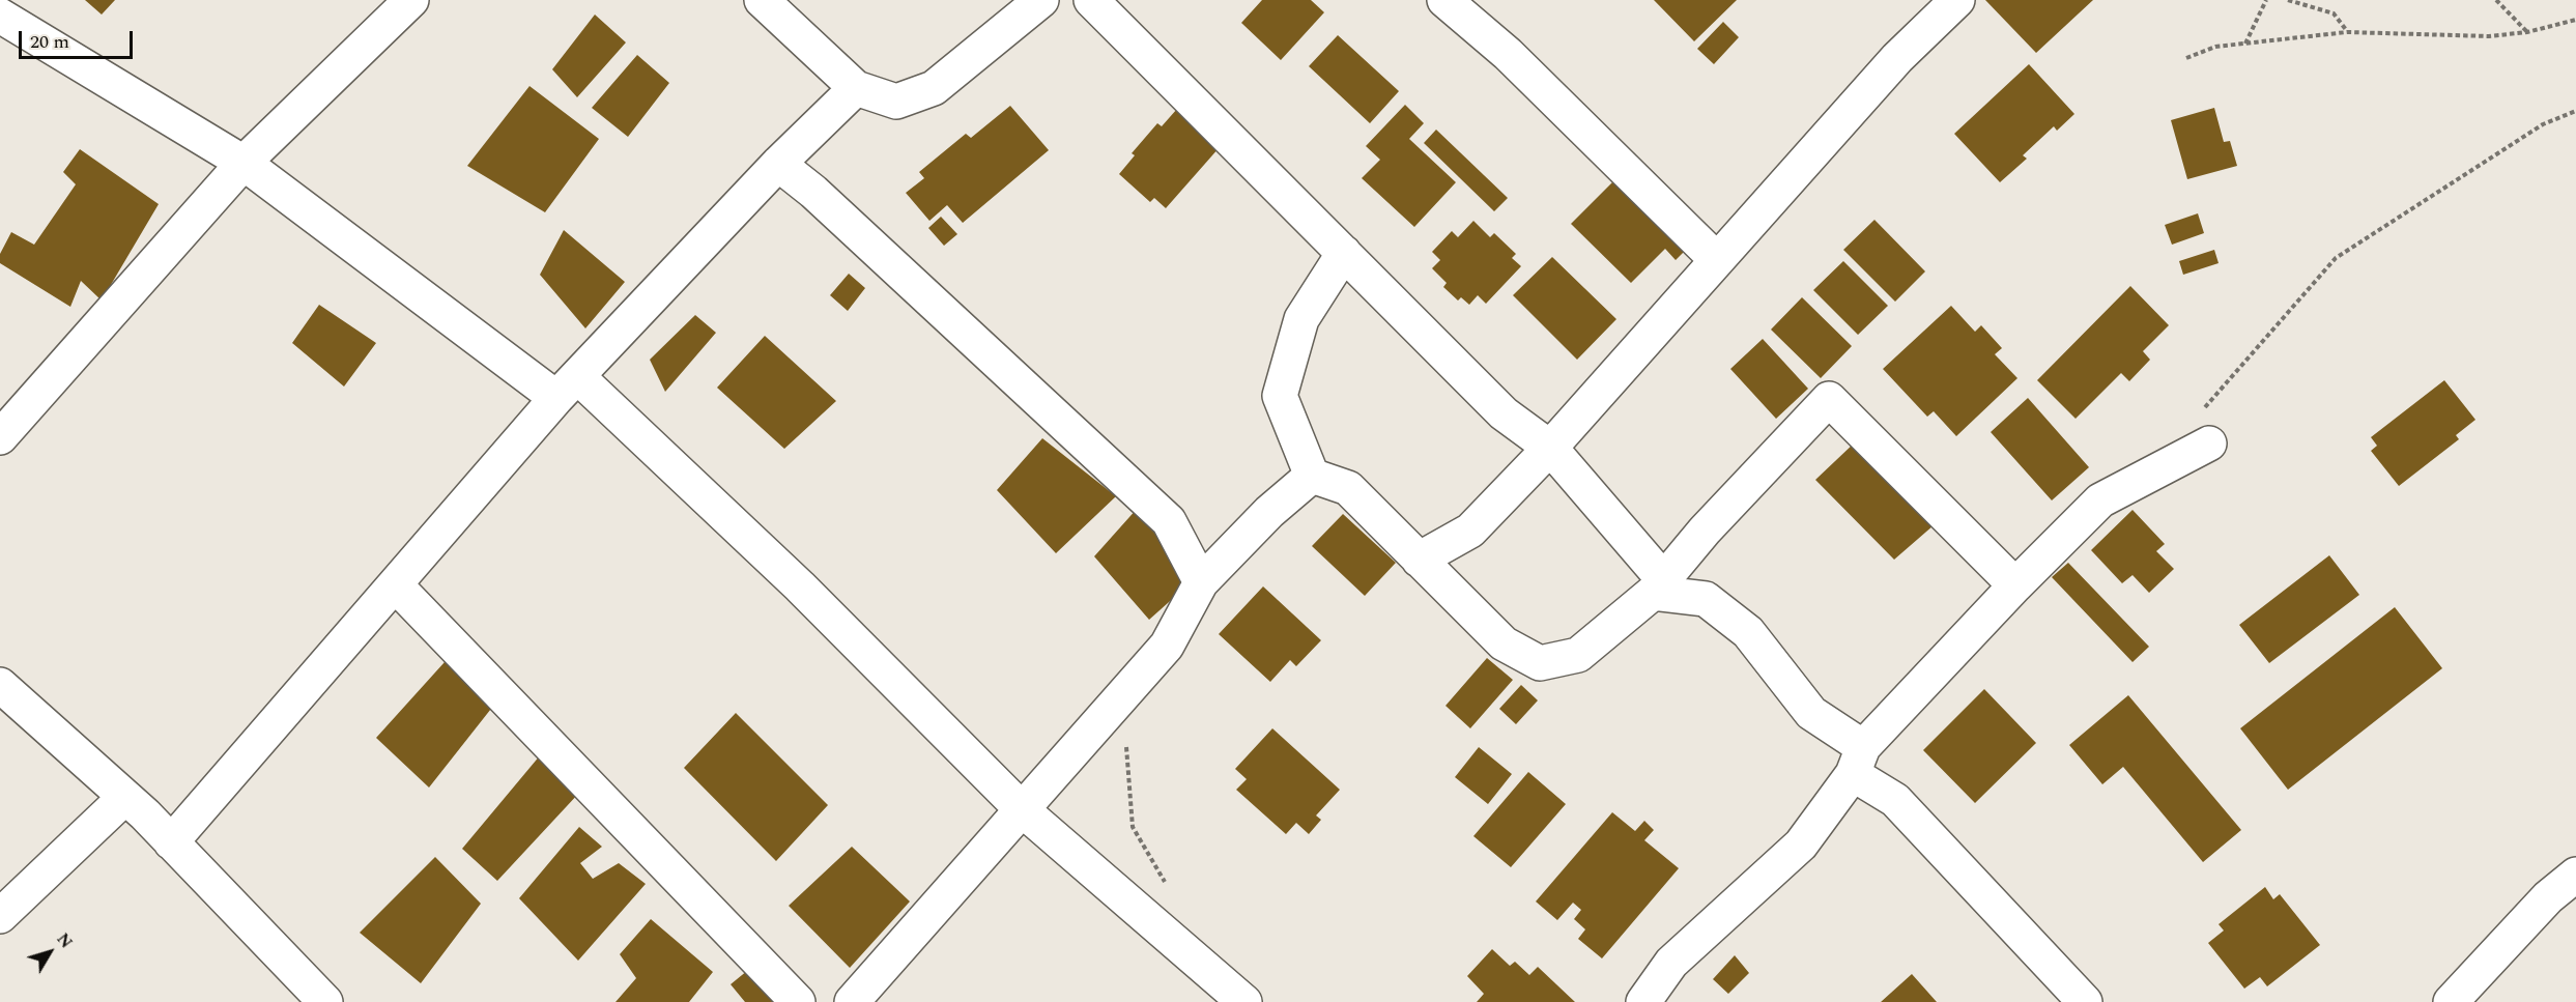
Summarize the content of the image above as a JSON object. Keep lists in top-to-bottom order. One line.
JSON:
{"scale_bar":"20 m","north":"top right"}
